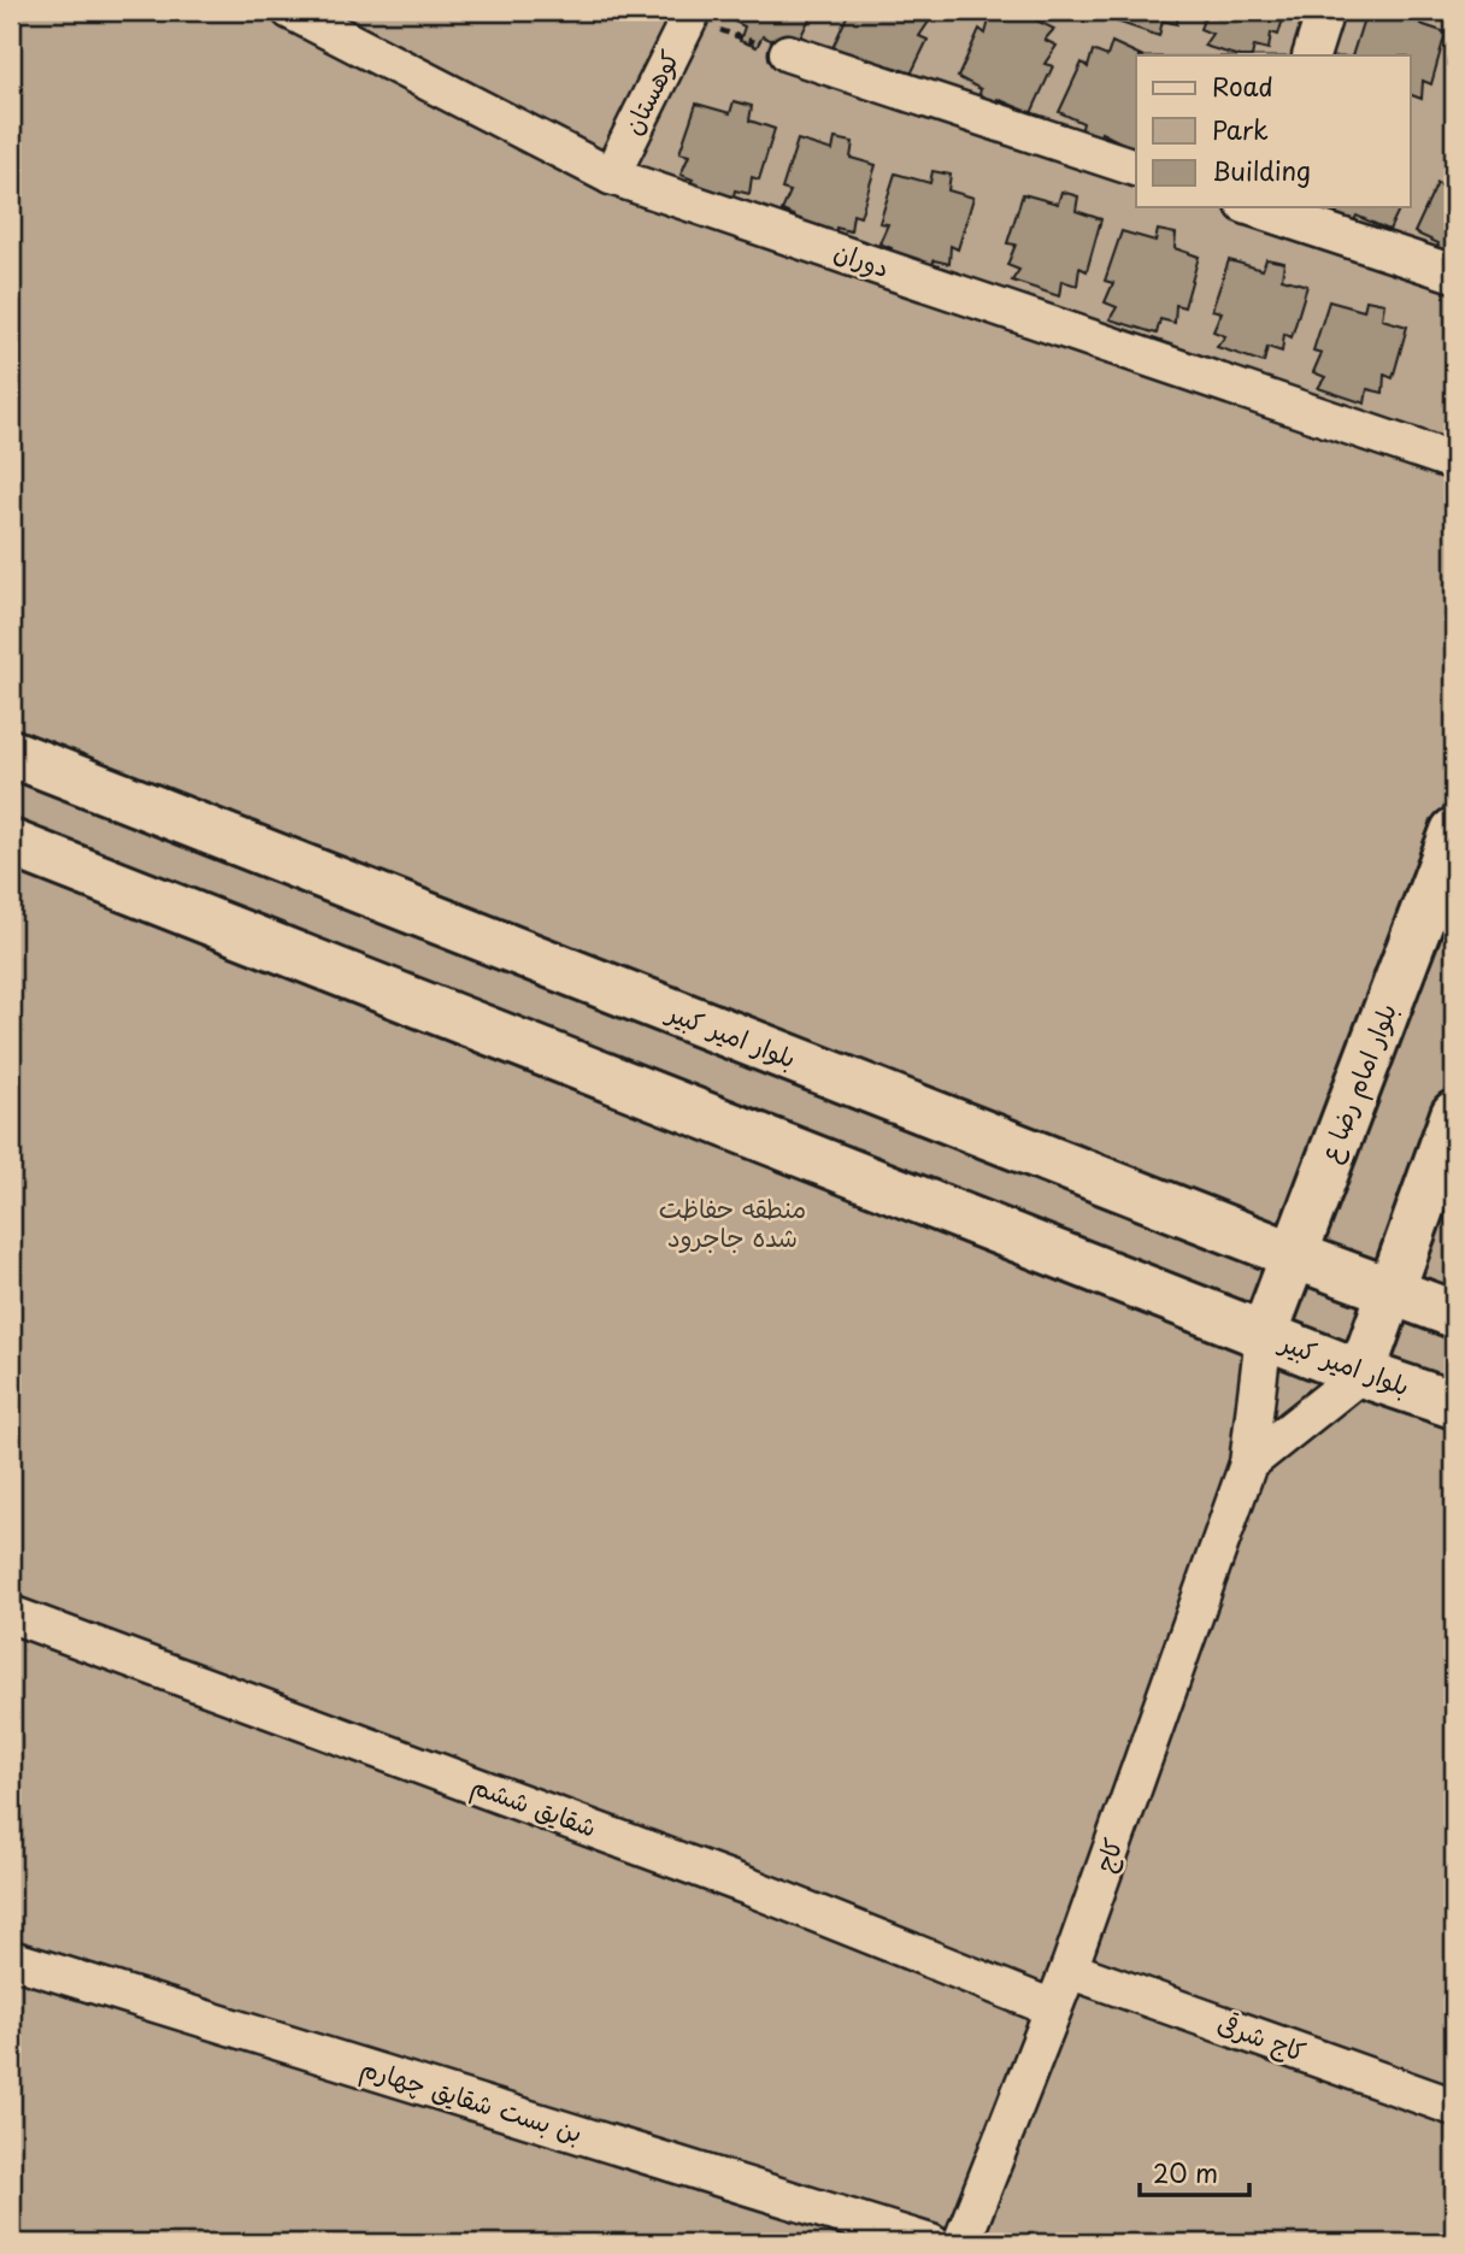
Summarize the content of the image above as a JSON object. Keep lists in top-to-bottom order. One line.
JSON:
{"streets":{"main road":["بلوار امیر کبیر","بلوار امام رضا ع"],"street":["کوهستان","دوران","شقایق ششم","کاج","کاج شرقی","بن بست شقایق چهارم"]},"crossings":[["کوهستان","دوران"],["بلوار امیر کبیر","بلوار امام رضا ع"],["بلوار امیر کبیر","کاج"],["بلوار امام رضا ع","کاج"],["شقایق ششم","کاج"],["کاج","کاج شرقی"]],"parks":["منطقه حفاظت شده جاجرود"],"legend":["Road","Park","Building"],"scale_bar":"20 m"}
